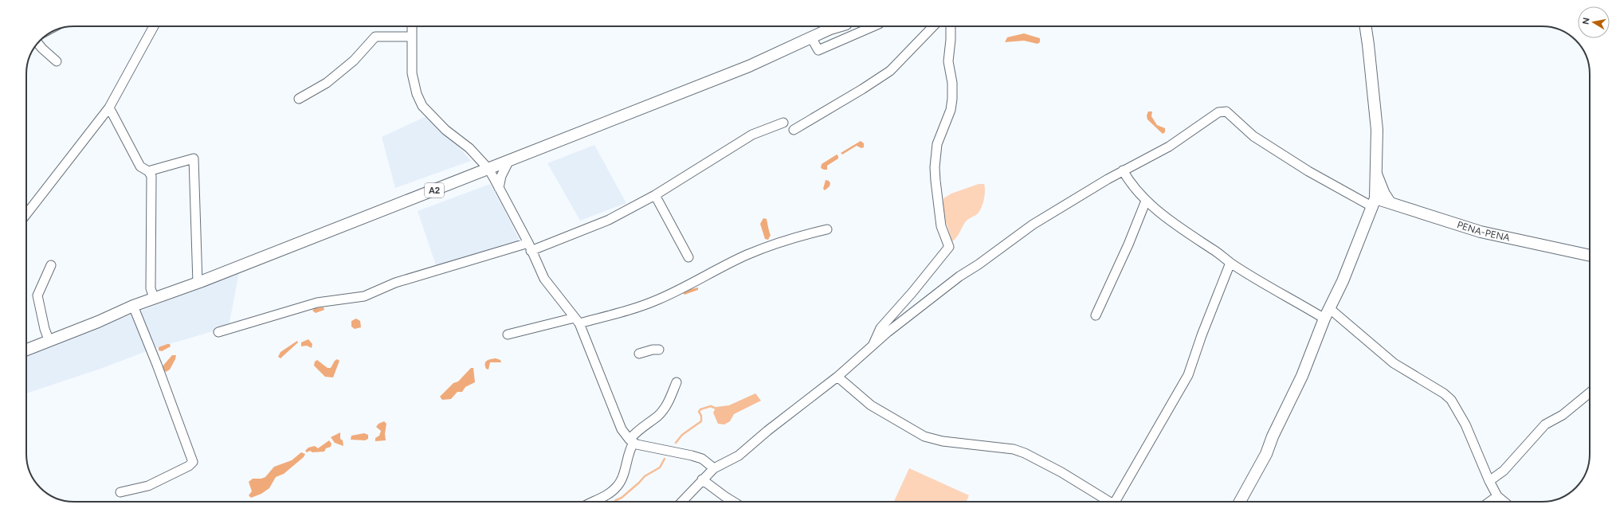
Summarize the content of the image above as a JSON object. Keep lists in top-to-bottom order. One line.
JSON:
{"streets":{"main road":["A2","PENA-PENA"]},"north":"left"}
